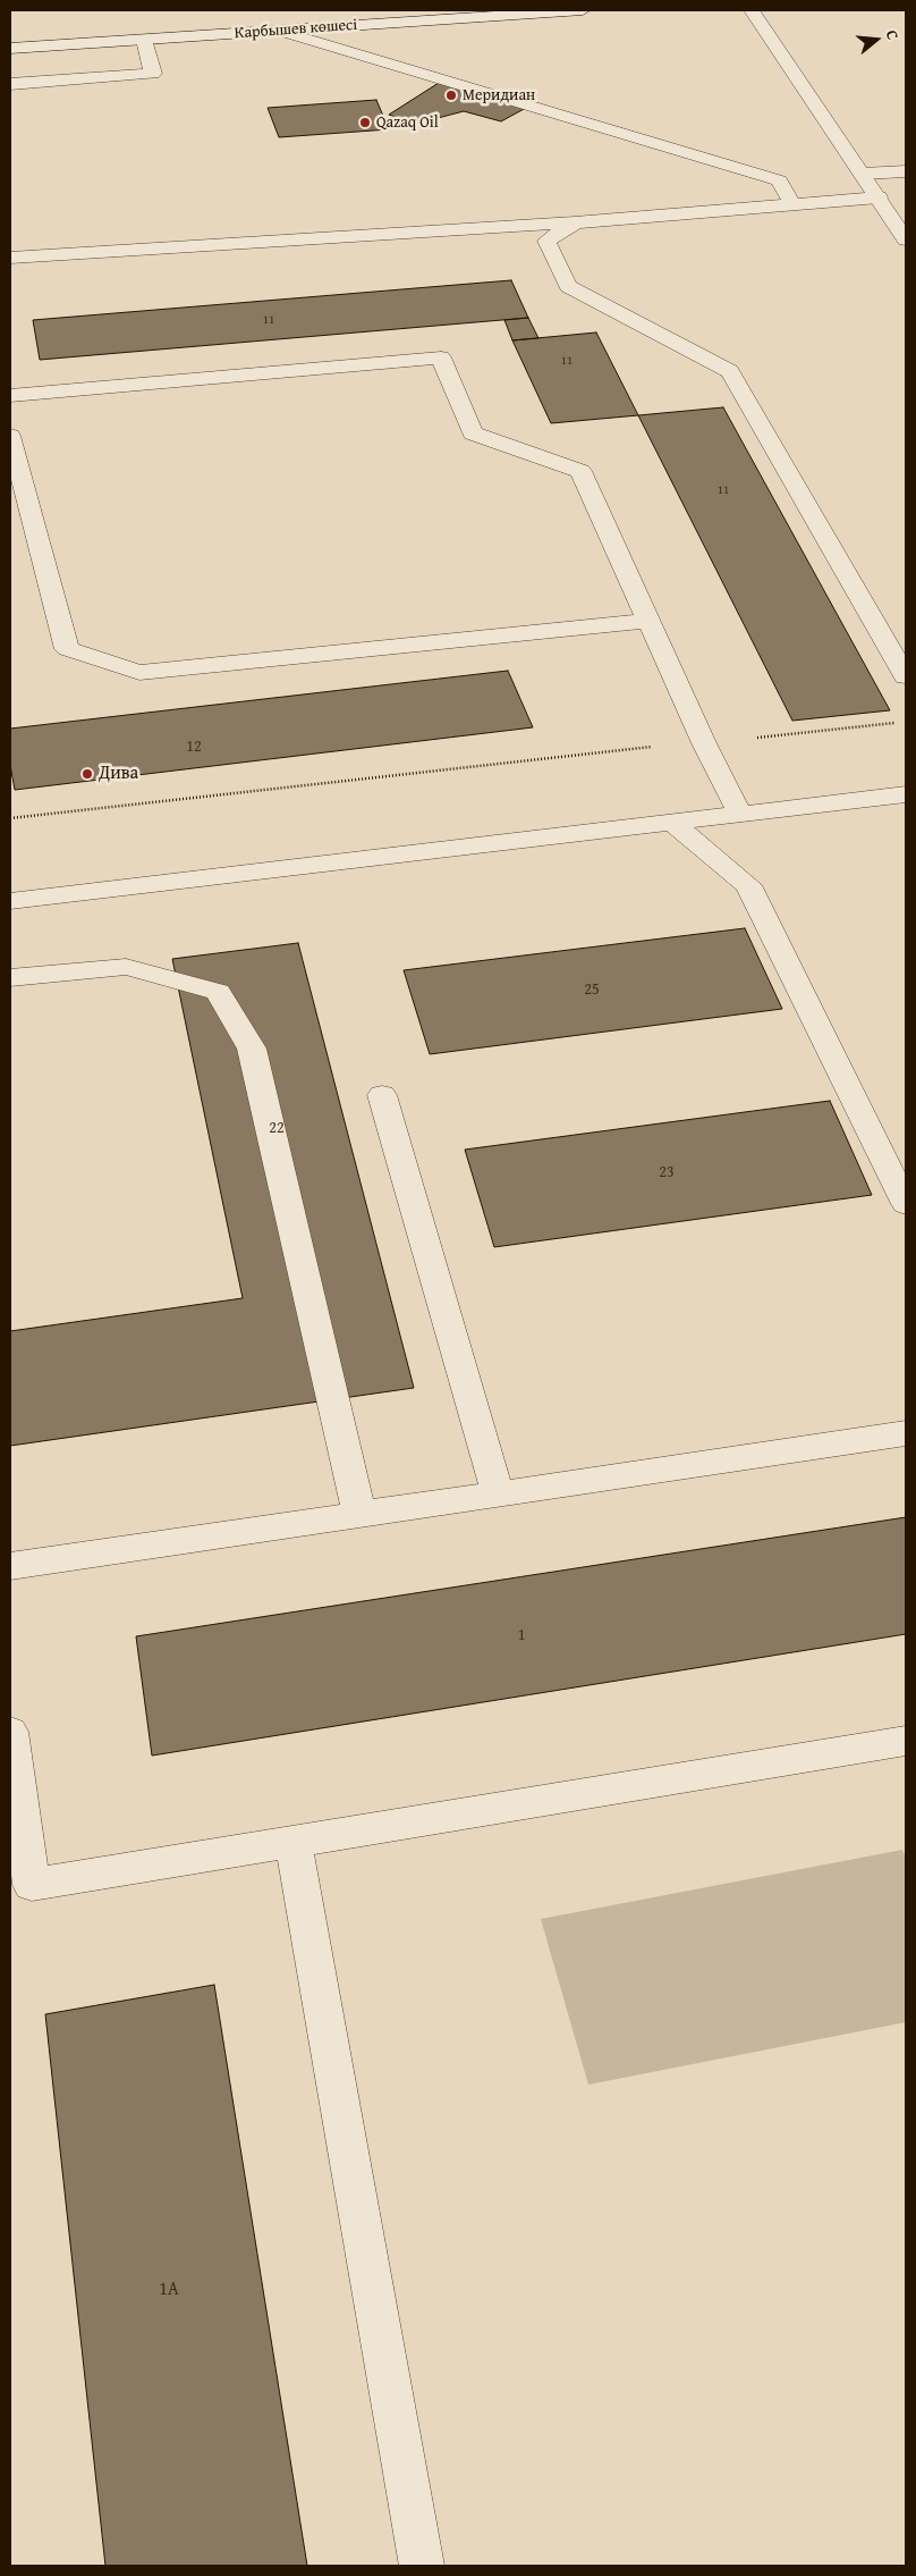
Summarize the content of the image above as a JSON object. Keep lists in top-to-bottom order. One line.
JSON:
{"streets":{"main road":["Карбышев көшесі"]},"places":["Меридиан","Qazaq Oil","Дива"],"house_numbers":["11","11","11","12","25","22","23","1","1А"],"north":"right"}
